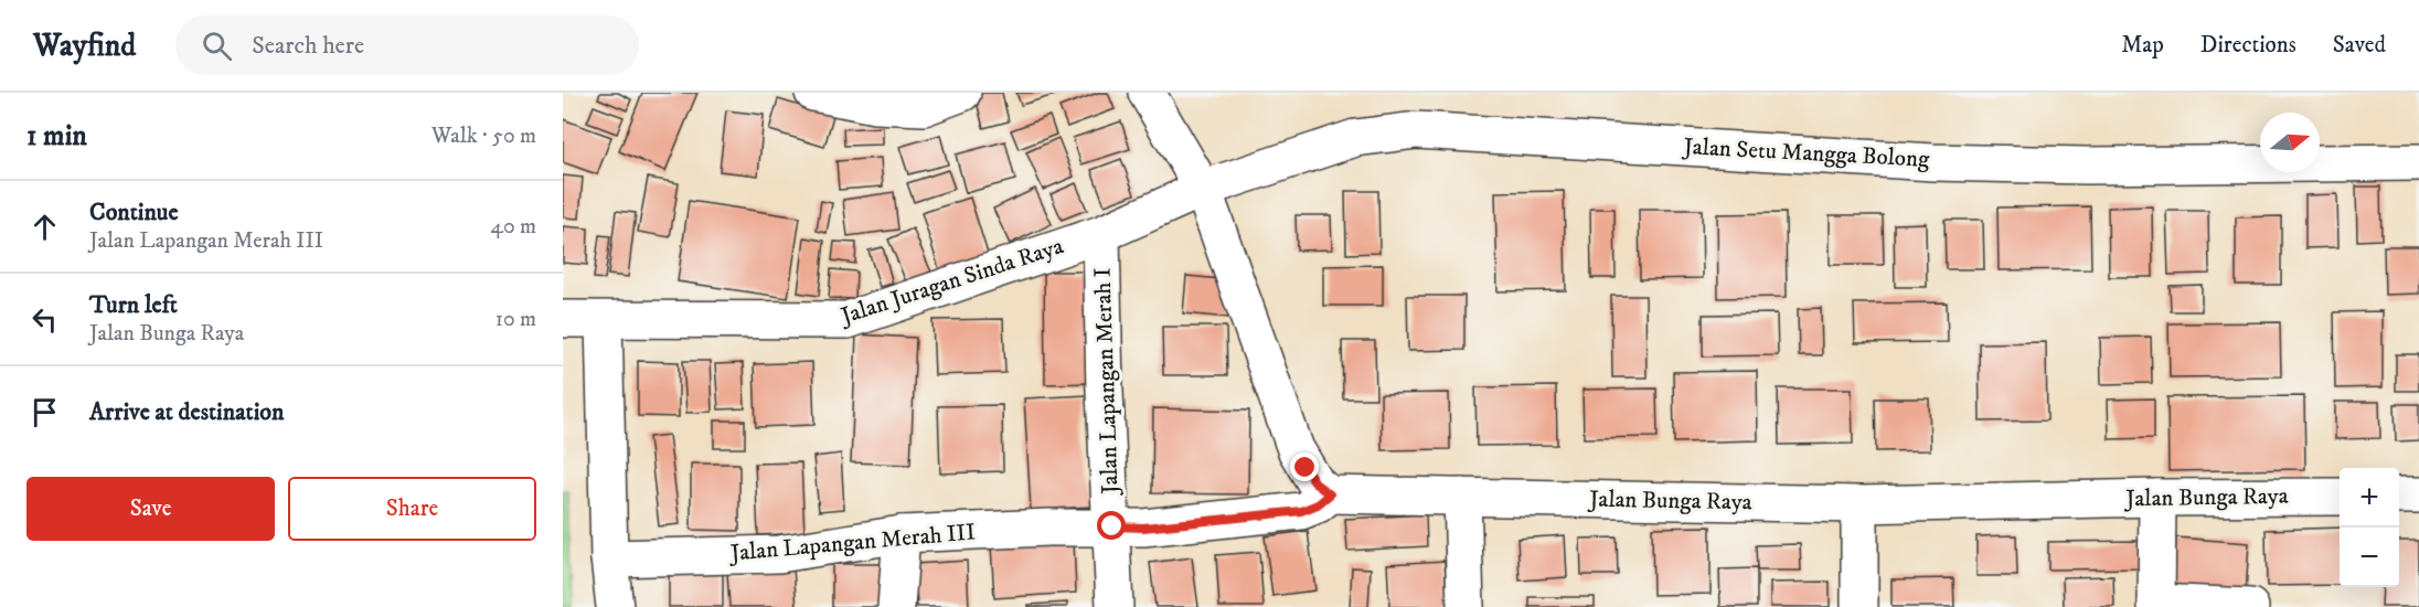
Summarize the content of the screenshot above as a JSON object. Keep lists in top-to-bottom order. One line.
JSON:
{"streets":{"street":["Jalan Setu Mangga Bolong","Jalan Juragan Sinda Raya","Jalan Lapangan Merah I","Jalan Bunga Raya","Jalan Lapangan Merah III"]},"crossings":[["Jalan Setu Mangga Bolong","Jalan Juragan Sinda Raya"],["Jalan Setu Mangga Bolong","Jalan Lapangan Merah I"],["Jalan Juragan Sinda Raya","Jalan Lapangan Merah I"],["Jalan Lapangan Merah I","Jalan Lapangan Merah III"],["Jalan Bunga Raya","Jalan Lapangan Merah III"]],"north":"right","page":{"header":"Wayfind","search":"Search here","nav":["Map","Directions","Saved"],"heading":["1 min","Walk · 50 m"],"list":[["Continue","Jalan Lapangan Merah III","40 m"],["Turn left","Jalan Bunga Raya","10 m"],"Arrive at destination"],"buttons":["Save","Share"],"map_buttons":["+","−"]}}
